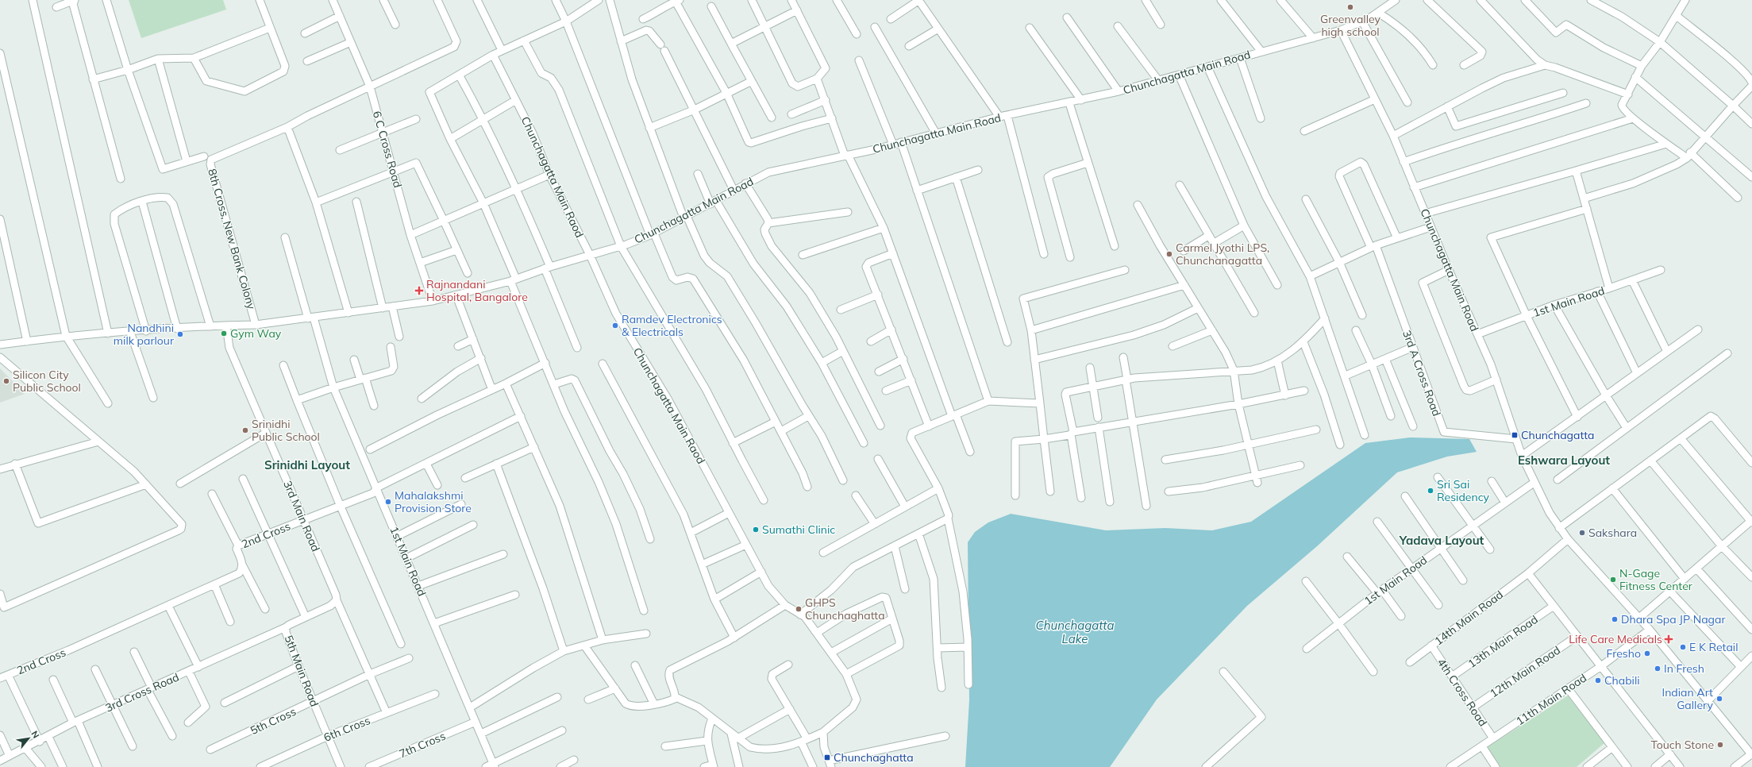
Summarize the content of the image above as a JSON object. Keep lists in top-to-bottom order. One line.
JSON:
{"streets":{"street":["Chunchagatta Main Road","6 C Cross Road","Chunchagatta Main Raod","8th Cross, New Bank Colony","1st Main Road","3rd A Cross Road","3rd Main Road","2nd Cross","14th Main Road","13th Main Road","5th Main Road","12th Main Road","3rd Cross Road","4th Cross Road","11th Main Road","5th Cross","6th Cross","7th Cross"]},"crossings":[["Chunchagatta Main Road","6 C Cross Road"],["Chunchagatta Main Road","Chunchagatta Main Raod"],["Chunchagatta Main Road","8th Cross, New Bank Colony"],["Chunchagatta Main Road","1st Main Road"],["Chunchagatta Main Road","3rd A Cross Road"],["Chunchagatta Main Road","3rd Main Road"],["Chunchagatta Main Road","14th Main Road"],["Chunchagatta Main Road","11th Main Road"],["1st Main Road","2nd Cross"],["1st Main Road","7th Cross"],["3rd Main Road","2nd Cross"],["3rd Main Road","5th Main Road"],["3rd Main Road","5th Cross"],["3rd Main Road","6th Cross"],["14th Main Road","4th Cross Road"],["13th Main Road","4th Cross Road"],["5th Main Road","3rd Cross Road"],["5th Main Road","5th Cross"],["5th Main Road","6th Cross"],["12th Main Road","4th Cross Road"],["4th Cross Road","11th Main Road"]],"districts":["Eshwara Layout","Srinidhi Layout","Yadava Layout"],"water":["Chunchagatta Lake"],"places":{"other":["Greenvalley high school","Carmel Jyothi LPS, Chunchanagatta","Ramdev Electronics & Electricals","Gym Way","Nandhini milk parlour","Silicon City Public School","Srinidhi Public School","Sri Sai Residency","Mahalakshmi Provision Store","Sumathi Clinic","Sakshara","N-Gage Fitness Center","GHPS Chunchaghatta","Dhara Spa JP Nagar","E K Retail","Fresho","In Fresh","Chabili","Indian Art Gallery","Touch Stone"],"health":["Rajnandani Hospital, Bangalore","Life Care Medicals"],"transit":["Chunchagatta","Chunchaghatta"]},"north":"top right"}
